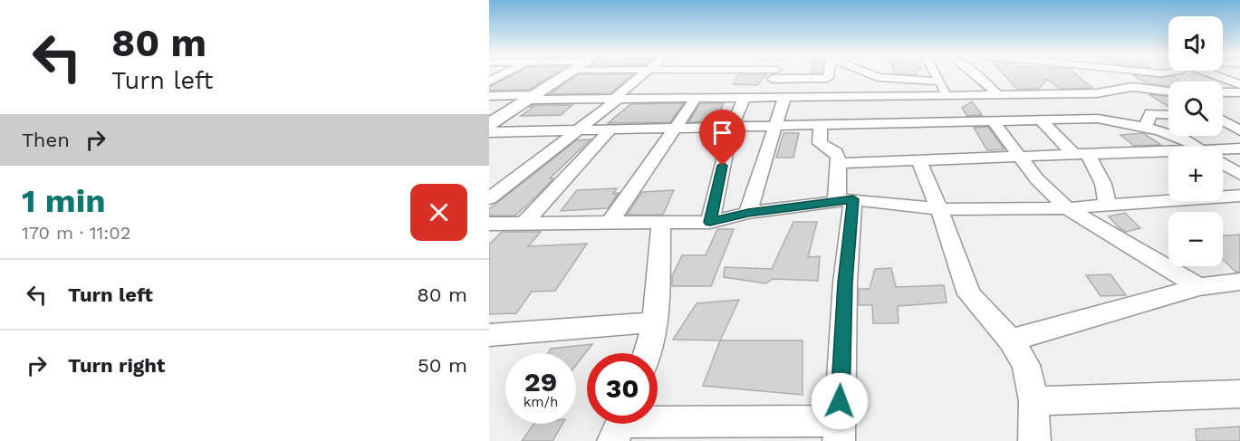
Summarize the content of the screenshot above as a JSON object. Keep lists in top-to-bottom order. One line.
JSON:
{"page":{"turn":["80 m","Turn left"],"map_buttons":["+","−"],"then":"Then","heading":["1 min","170 m · 11:02"],"list":[{"name":"Turn left","value":"80 m"},{"name":"Turn right","value":"50 m"}],"speed":"29 km/h","limit":"30"}}
